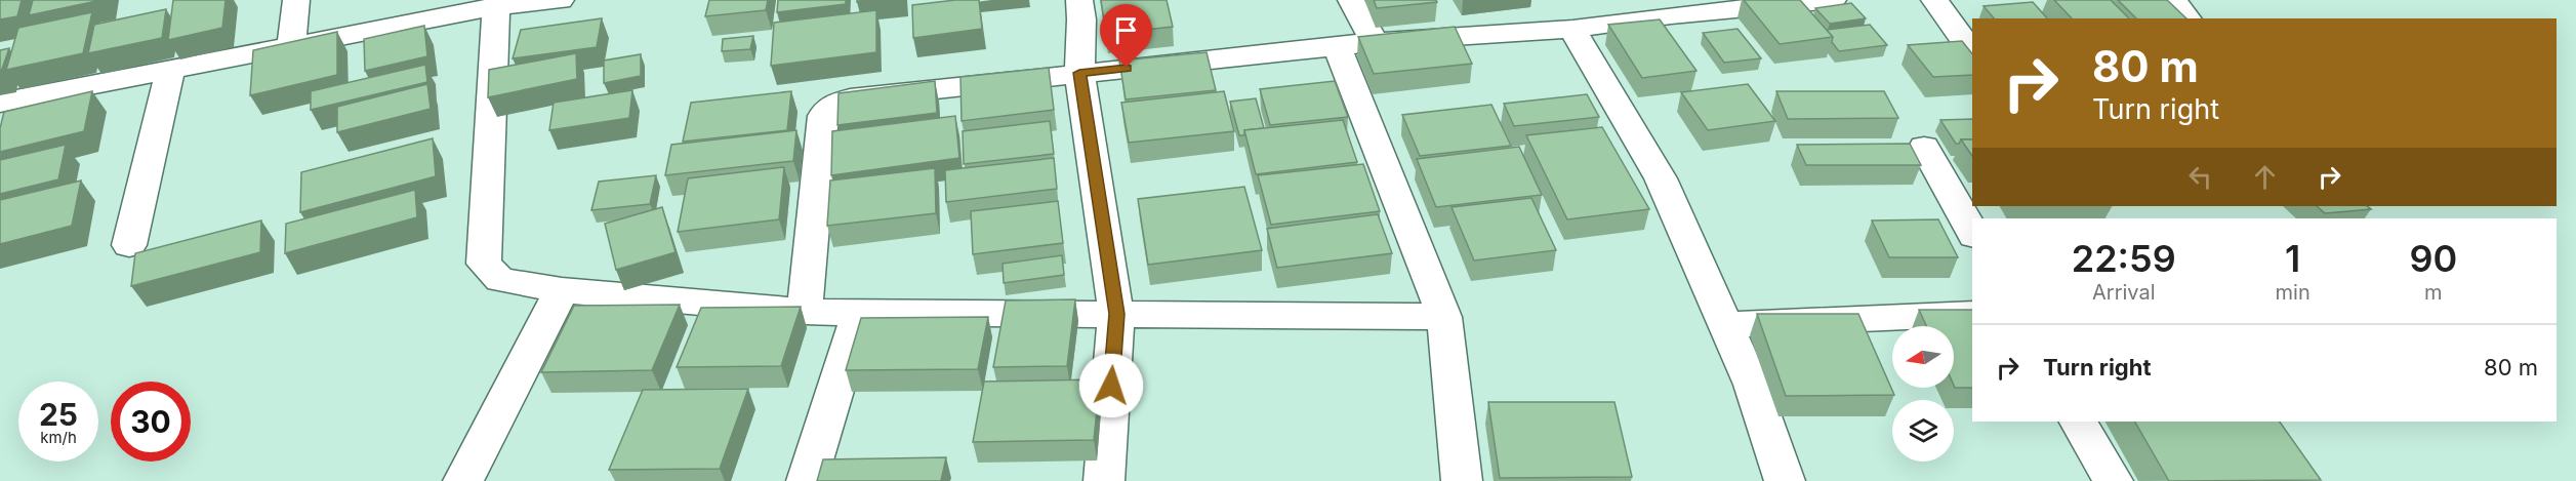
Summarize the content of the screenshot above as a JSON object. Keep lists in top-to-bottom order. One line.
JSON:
{"north":"left","page":{"turn":["80 m","Turn right"],"eta":["22:59","Arrival","1","min","90","m"],"list":[{"name":"Turn right","value":"80 m"}],"speed":"25 km/h","limit":"30"}}
